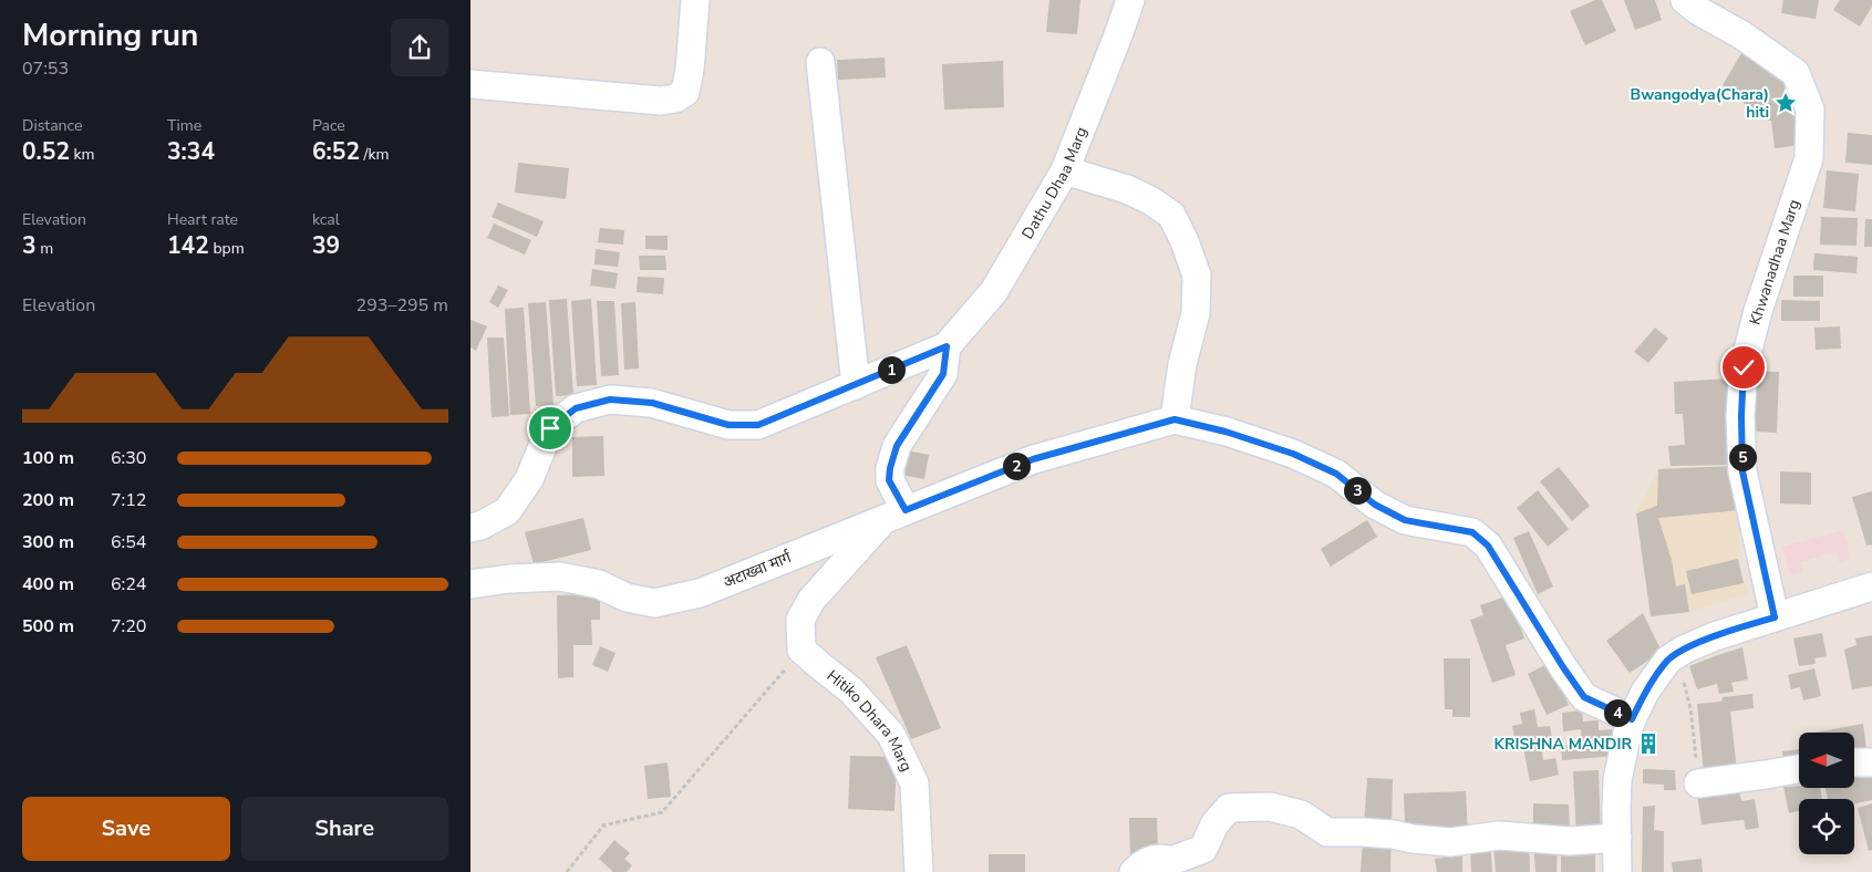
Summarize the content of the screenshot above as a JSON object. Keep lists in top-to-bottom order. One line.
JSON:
{"streets":{"street":["Dathu Dhaa Marg","Khwanadhaa Marg","अटाख्वा मार्ग","Hitiko Dhara Marg"]},"places":{"place":["Bwangodya(Chara) hiti"],"building":["KRISHNA MANDIR"]},"north":"left","page":{"heading":["Morning run","07:53"],"stats":[["Distance","0.52 km"],["Time","3:34"],["Pace","6:52 /km"],["Elevation","3 m"],["Heart rate","142 bpm"],["kcal","39"]],"chart":["Elevation","293–295 m"],"pins":["1","5","2","3","4"],"list":[{"name":"100 m","note":"6:30"},{"name":"200 m","note":"7:12"},{"name":"300 m","note":"6:54"},{"name":"400 m","note":"6:24"},{"name":"500 m","note":"7:20"}],"buttons":["Save","Share"]}}
